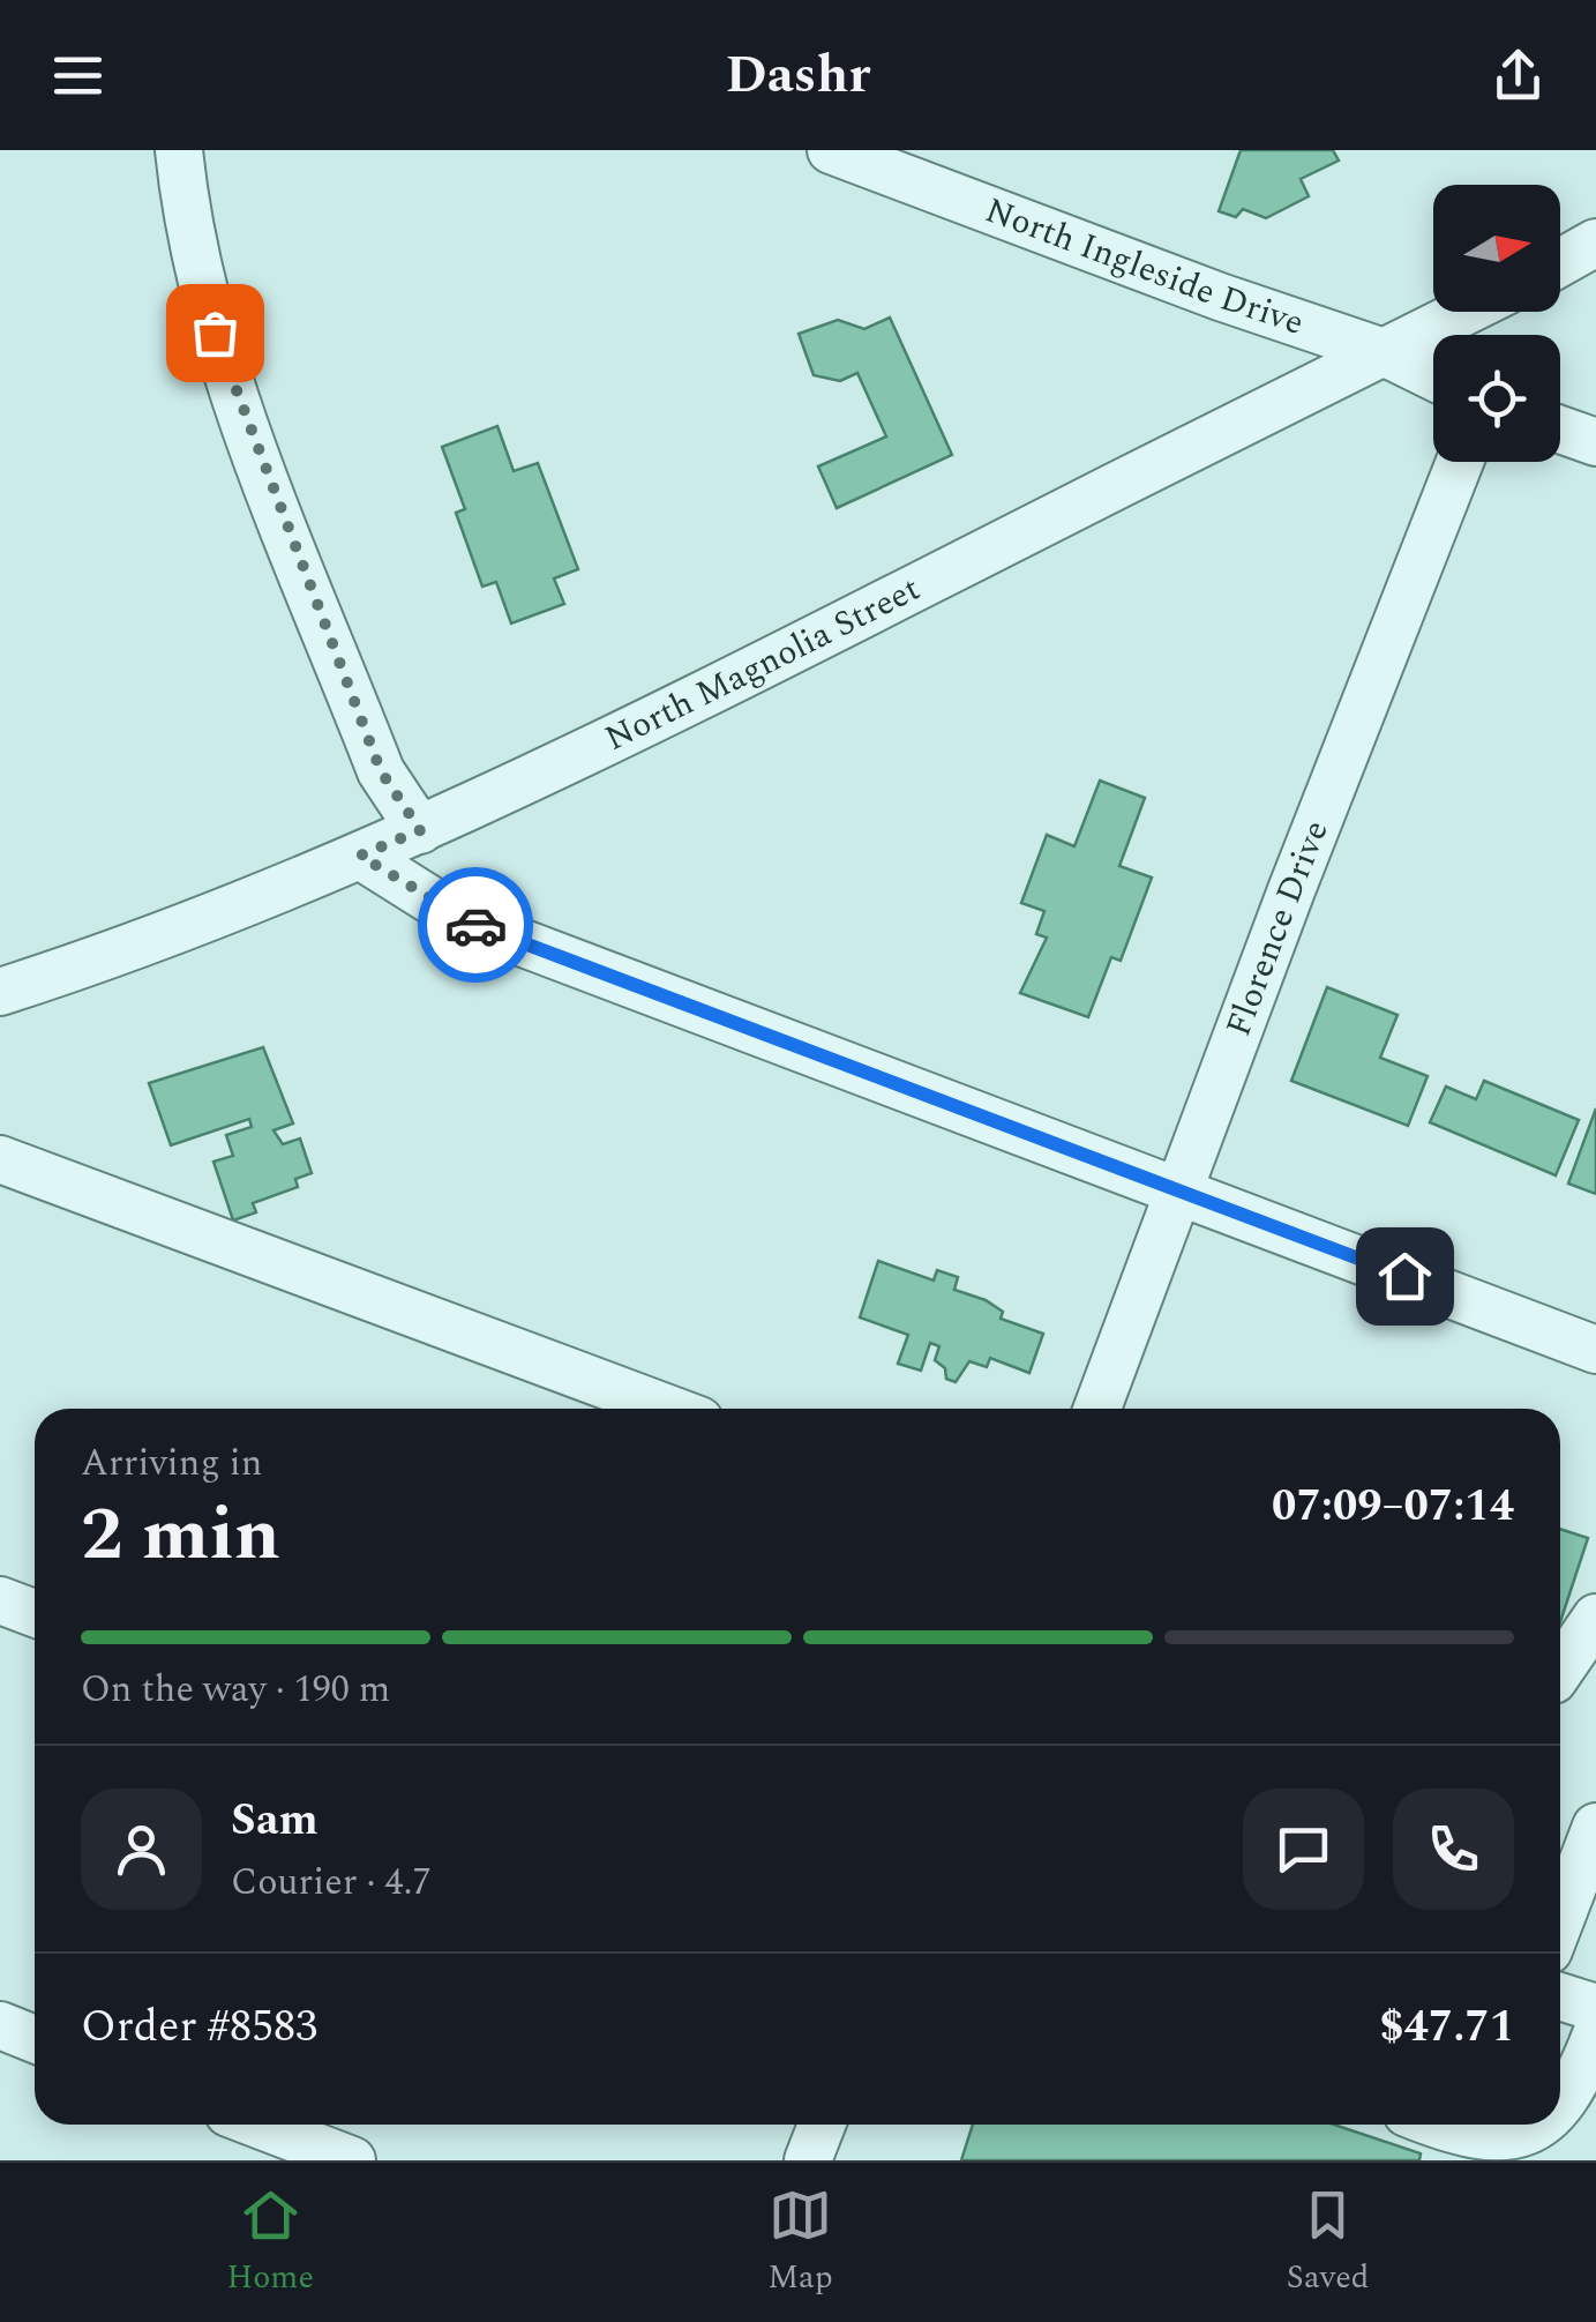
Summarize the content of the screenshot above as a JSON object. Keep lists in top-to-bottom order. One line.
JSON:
{"streets":{"street":["North Ingleside Drive","North Magnolia Street","Florence Drive"]},"crossings":[["North Ingleside Drive","North Magnolia Street"]],"north":"right","page":{"header":"Dashr","heading":["2 min","Arriving in","07:09–07:14"],"panel":["Sam","Courier · 4.7","Order #8583","$47.71"],"bar":"On the way · 190 m","tabs":["Home","Map","Saved"]}}
